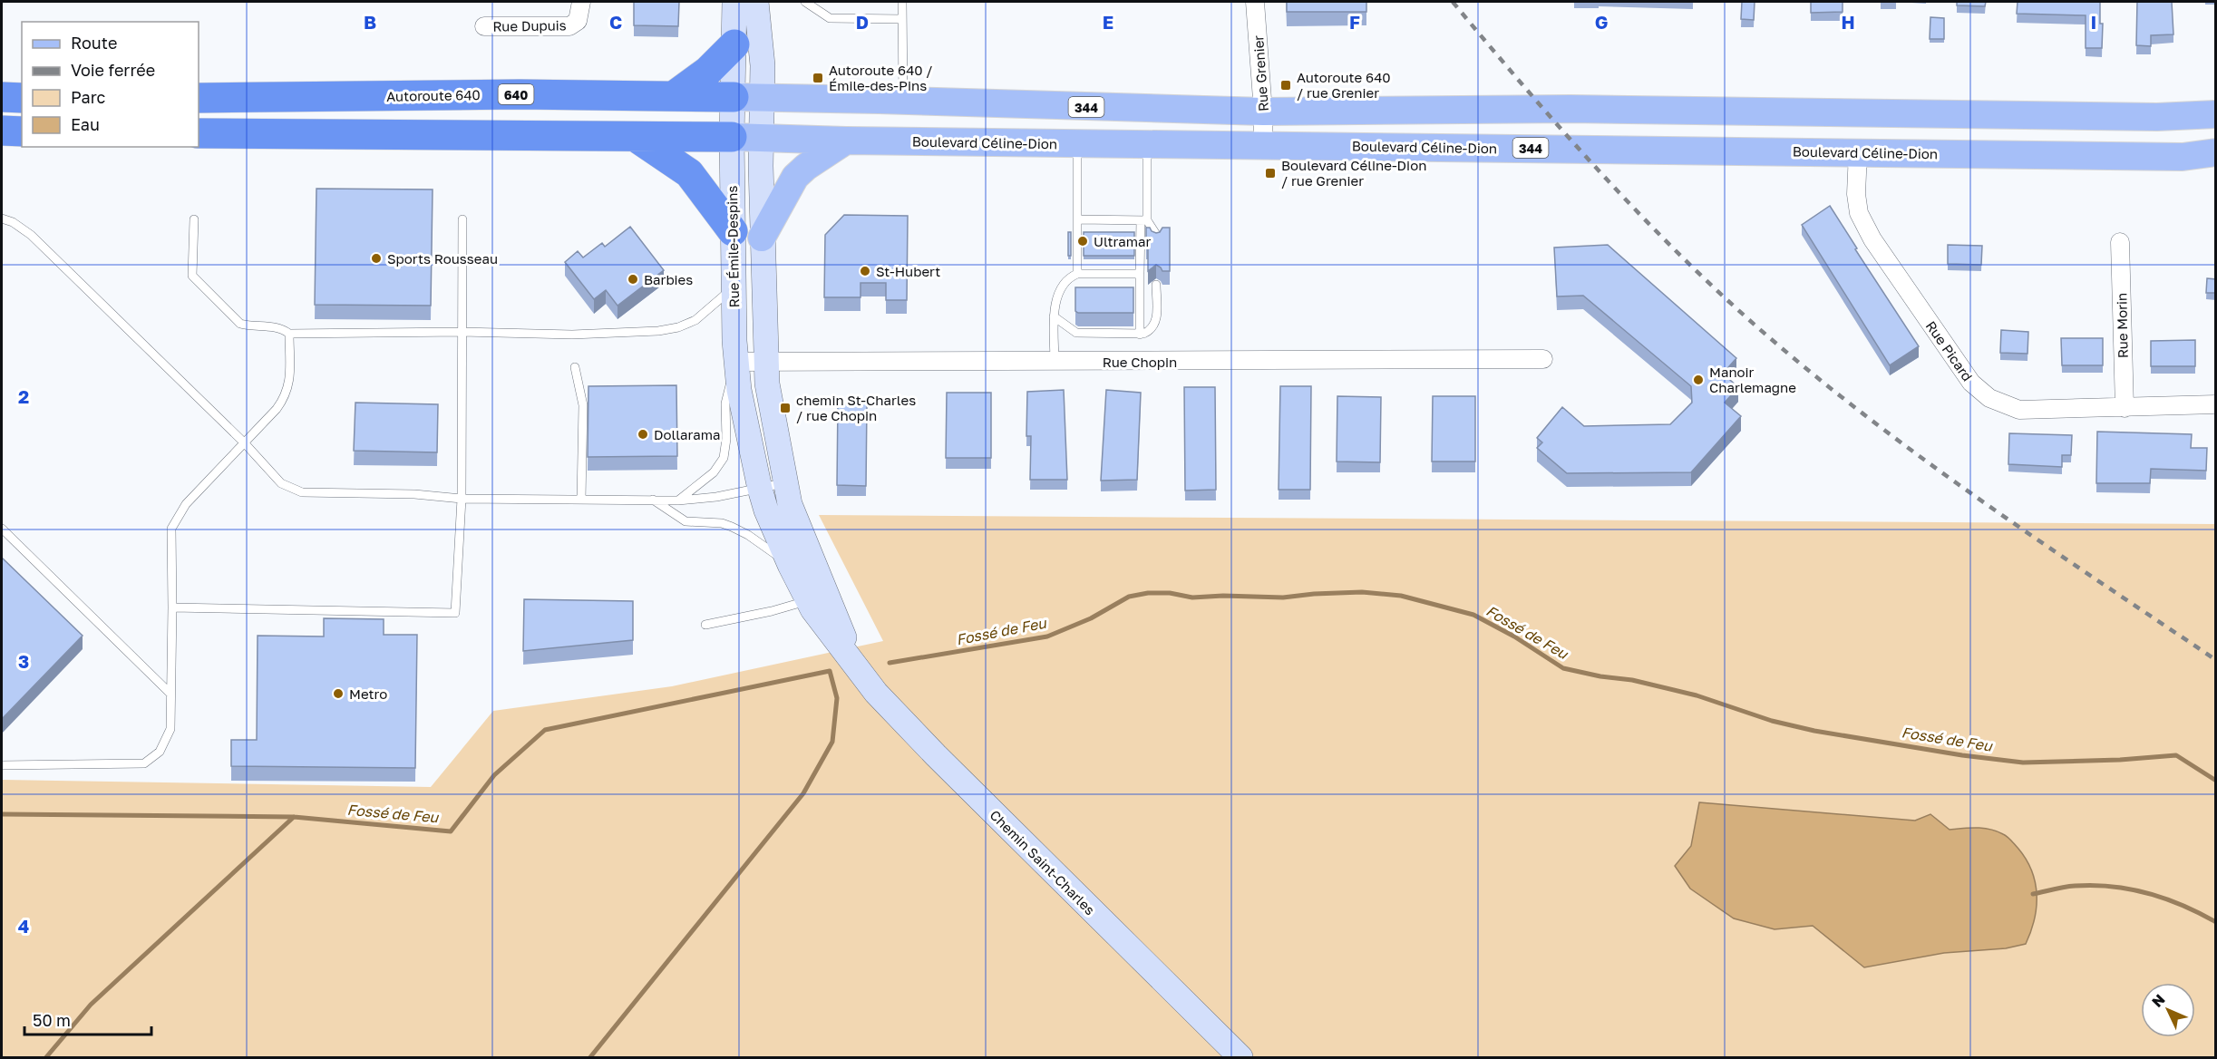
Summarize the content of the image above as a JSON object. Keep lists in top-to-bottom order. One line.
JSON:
{"streets":{"highway":["640","Autoroute 640"],"main road":["344","Boulevard Céline-Dion","Rue Émile-Despins","Chemin Saint-Charles"],"street":["Rue Dupuis","Rue Grenier","Rue Morin","Rue Picard","Rue Chopin"]},"crossings":[["Rue Grenier","344"],["Rue Grenier","Boulevard Céline-Dion"],["Autoroute 640","Rue Émile-Despins"],["Boulevard Céline-Dion","Rue Émile-Despins"],["Boulevard Céline-Dion","Rue Picard"],["Rue Émile-Despins","Rue Chopin"],["Rue Émile-Despins","Chemin Saint-Charles"],["Rue Morin","Rue Picard"]],"water":["Fossé de Feu"],"places":{"transit":["Autoroute 640 / Émile-des-Pins","Autoroute 640 / rue Grenier","Boulevard Céline-Dion / rue Grenier","chemin St-Charles / rue Chopin"],"other":["Ultramar","Sports Rousseau","St-Hubert","Barbies","Manoir Charlemagne","Dollarama","Metro"]},"legend":["Route","Voie ferrée","Parc","Eau"],"scale_bar":"50 m","north":"top left","grid":{"columns":["B","C","D","E","F","G","H","I"],"rows":["2","3","4"]}}
